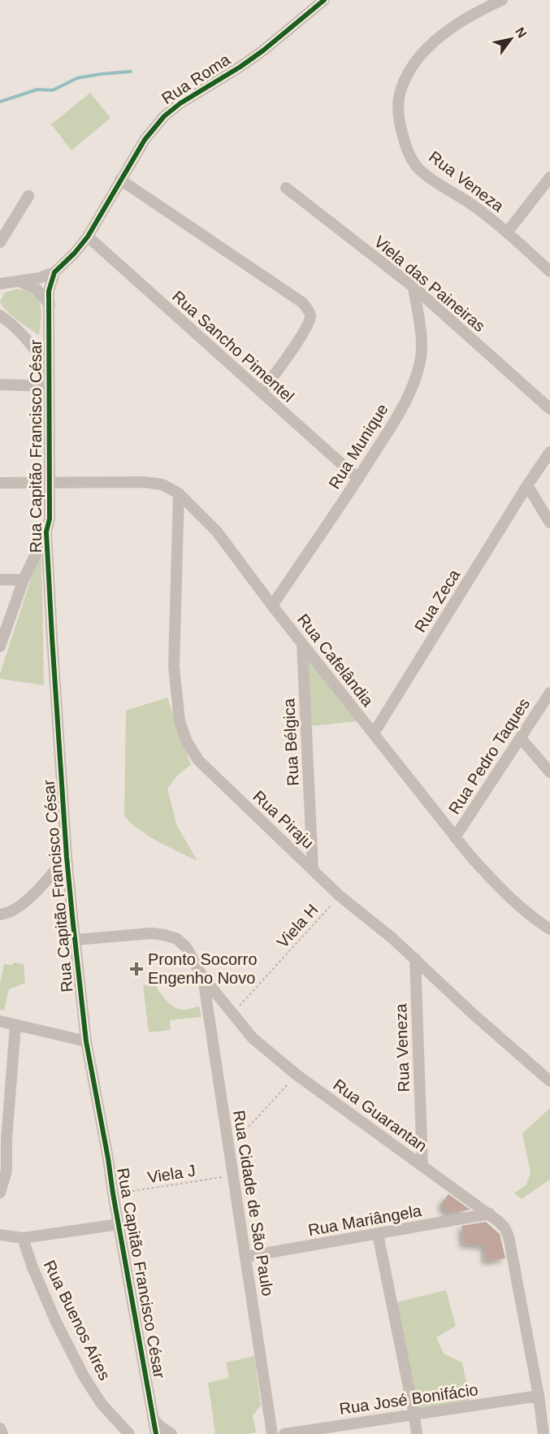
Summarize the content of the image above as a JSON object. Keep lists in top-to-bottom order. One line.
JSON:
{"streets":{"street":["Rua Roma","Rua Veneza","Viela das Paineiras","Rua Sancho Pimentel","Rua Capitão Francisco César","Rua Munique","Rua Zeca","Rua Cafelândia","Rua Bélgica","Rua Pedro Taques","Rua Piraju","Rua Guarantan","Rua Cidade de São Paulo","Rua Mariângela","Rua Buenos Aíres","Rua José Bonifácio"],"path":["Viela H","Viela J"]},"crossings":[["Rua Roma","Rua Sancho Pimentel"],["Rua Roma","Rua Capitão Francisco César"],["Rua Veneza","Rua Piraju"],["Rua Veneza","Rua Guarantan"],["Viela das Paineiras","Rua Munique"],["Rua Sancho Pimentel","Rua Munique"],["Rua Capitão Francisco César","Rua Cafelândia"],["Rua Capitão Francisco César","Rua Guarantan"],["Rua Capitão Francisco César","Viela J"],["Rua Munique","Rua Cafelândia"],["Rua Zeca","Rua Cafelândia"],["Rua Cafelândia","Rua Bélgica"],["Rua Cafelândia","Rua Pedro Taques"],["Rua Cafelândia","Rua Piraju"],["Rua Bélgica","Rua Piraju"],["Rua Piraju","Viela H"],["Viela H","Rua Guarantan"],["Rua Guarantan","Rua Cidade de São Paulo"],["Rua Guarantan","Rua Mariângela"],["Rua Guarantan","Rua José Bonifácio"],["Viela J","Rua Cidade de São Paulo"],["Rua Cidade de São Paulo","Rua Mariângela"]],"places":{"health":["Pronto Socorro Engenho Novo"]},"north":"top right"}
